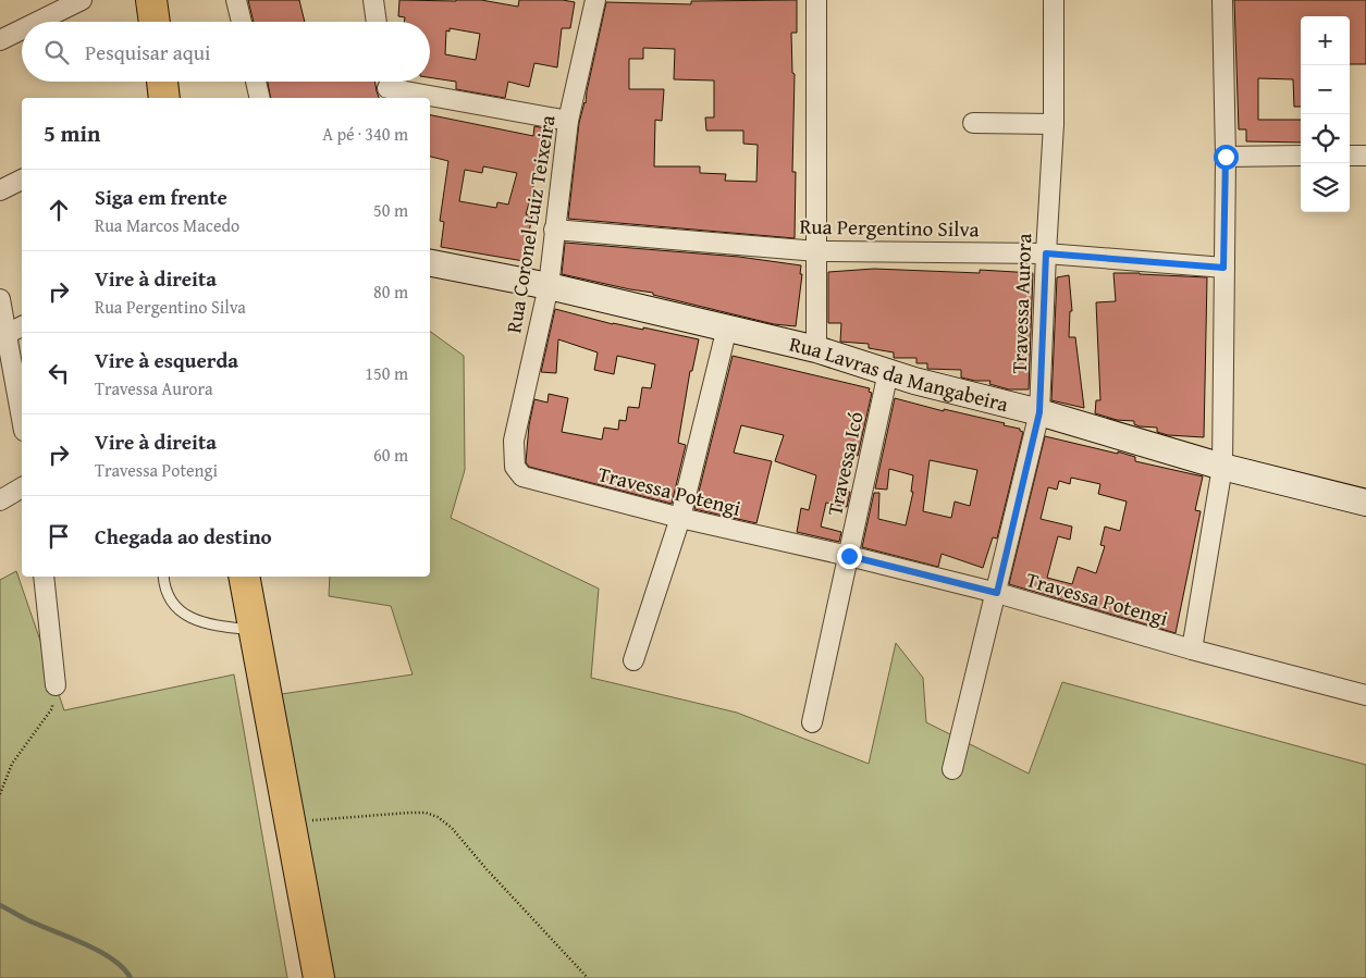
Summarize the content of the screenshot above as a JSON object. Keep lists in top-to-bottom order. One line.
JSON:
{"streets":{"street":["Rua Coronel Luiz Teixeira","Rua Pergentino Silva","Travessa Aurora","Rua Lavras da Mangabeira","Travessa Icó","Travessa Potengi"]},"crossings":[["Rua Coronel Luiz Teixeira","Rua Pergentino Silva"],["Rua Coronel Luiz Teixeira","Rua Lavras da Mangabeira"],["Rua Coronel Luiz Teixeira","Travessa Potengi"],["Rua Pergentino Silva","Travessa Aurora"],["Travessa Aurora","Rua Lavras da Mangabeira"],["Travessa Aurora","Travessa Potengi"],["Rua Lavras da Mangabeira","Travessa Icó"],["Travessa Icó","Travessa Potengi"]],"page":{"map_buttons":["+","−"],"search":"Pesquisar aqui","heading":["5 min","A pé · 340 m"],"list":[["Siga em frente","Rua Marcos Macedo","50 m"],["Vire à direita","Rua Pergentino Silva","80 m"],["Vire à esquerda","Travessa Aurora","150 m"],["Vire à direita","Travessa Potengi","60 m"],"Chegada ao destino"]}}
